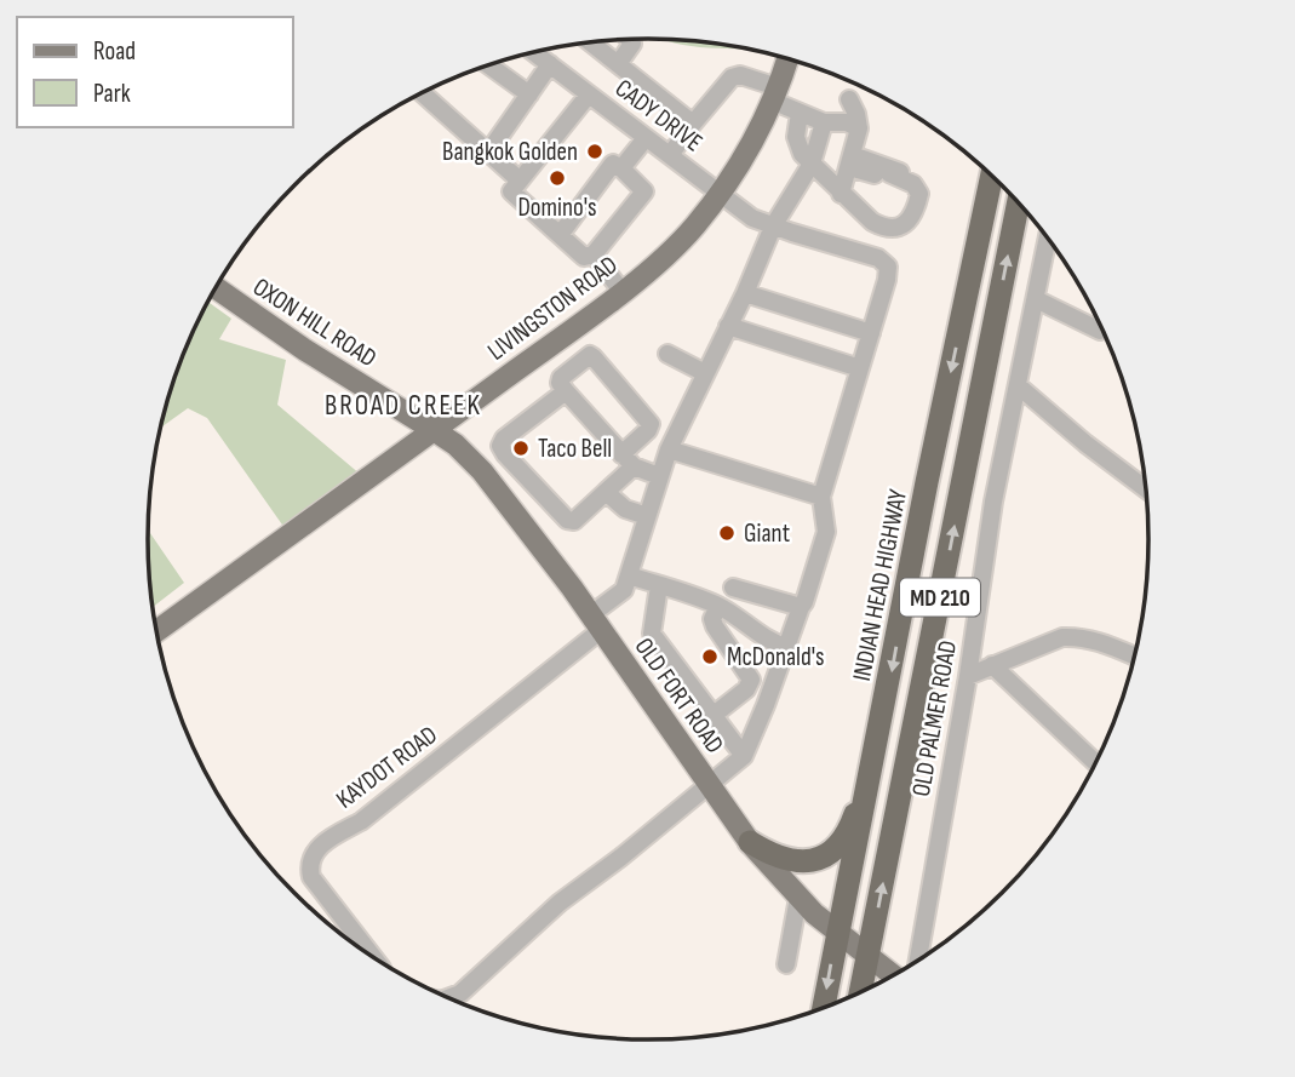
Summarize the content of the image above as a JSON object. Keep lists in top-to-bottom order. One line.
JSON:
{"streets":{"highway":["INDIAN HEAD HIGHWAY","MD 210"],"main road":["LIVINGSTON ROAD","OXON HILL ROAD","OLD FORT ROAD"],"street":["CADY DRIVE","OLD PALMER ROAD","KAYDOT ROAD"]},"crossings":[["CADY DRIVE","LIVINGSTON ROAD"],["LIVINGSTON ROAD","OXON HILL ROAD"],["LIVINGSTON ROAD","OLD FORT ROAD"],["OXON HILL ROAD","OLD FORT ROAD"],["INDIAN HEAD HIGHWAY","OLD FORT ROAD"],["MD 210","OLD FORT ROAD"],["OLD FORT ROAD","KAYDOT ROAD"]],"districts":["BROAD CREEK"],"places":["Bangkok Golden","Domino's","Taco Bell","Giant","McDonald's"],"legend":["Road","Park"]}
